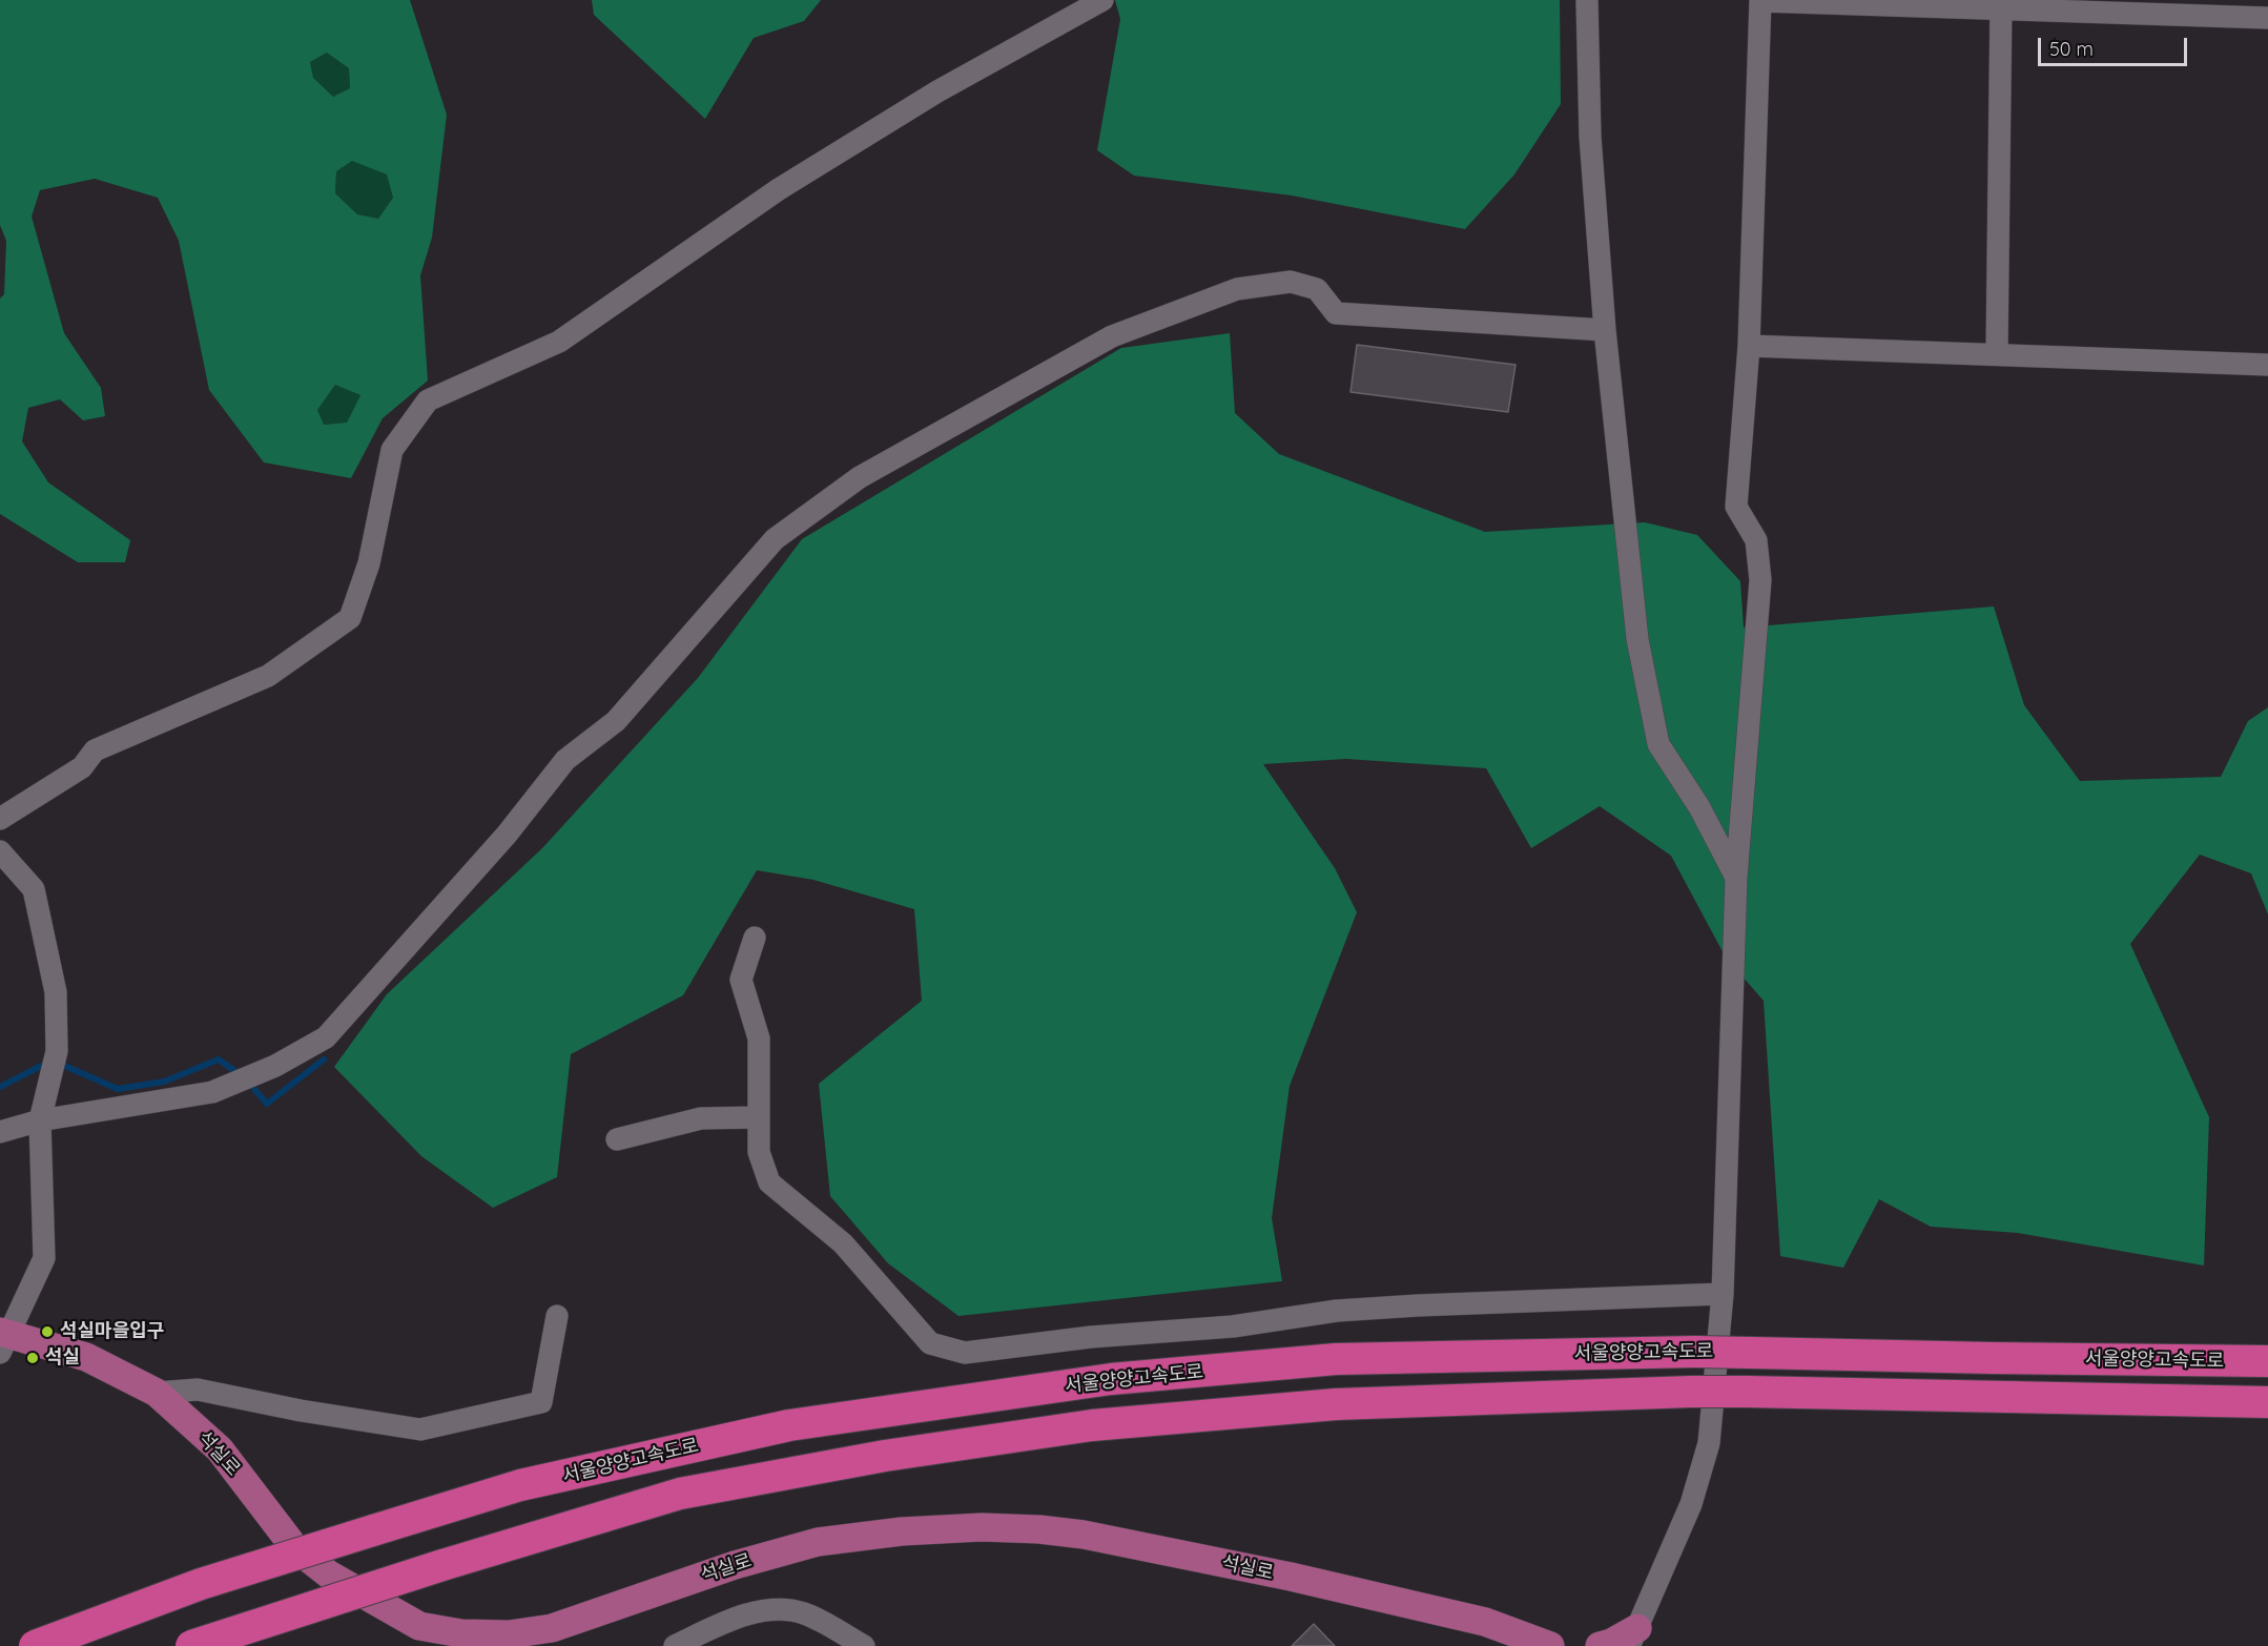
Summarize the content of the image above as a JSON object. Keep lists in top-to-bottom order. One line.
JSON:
{"streets":{"highway":["서울양양고속도로"],"main road":["석실로"]},"places":["석실마을입구","석실"],"scale_bar":"50 m"}
